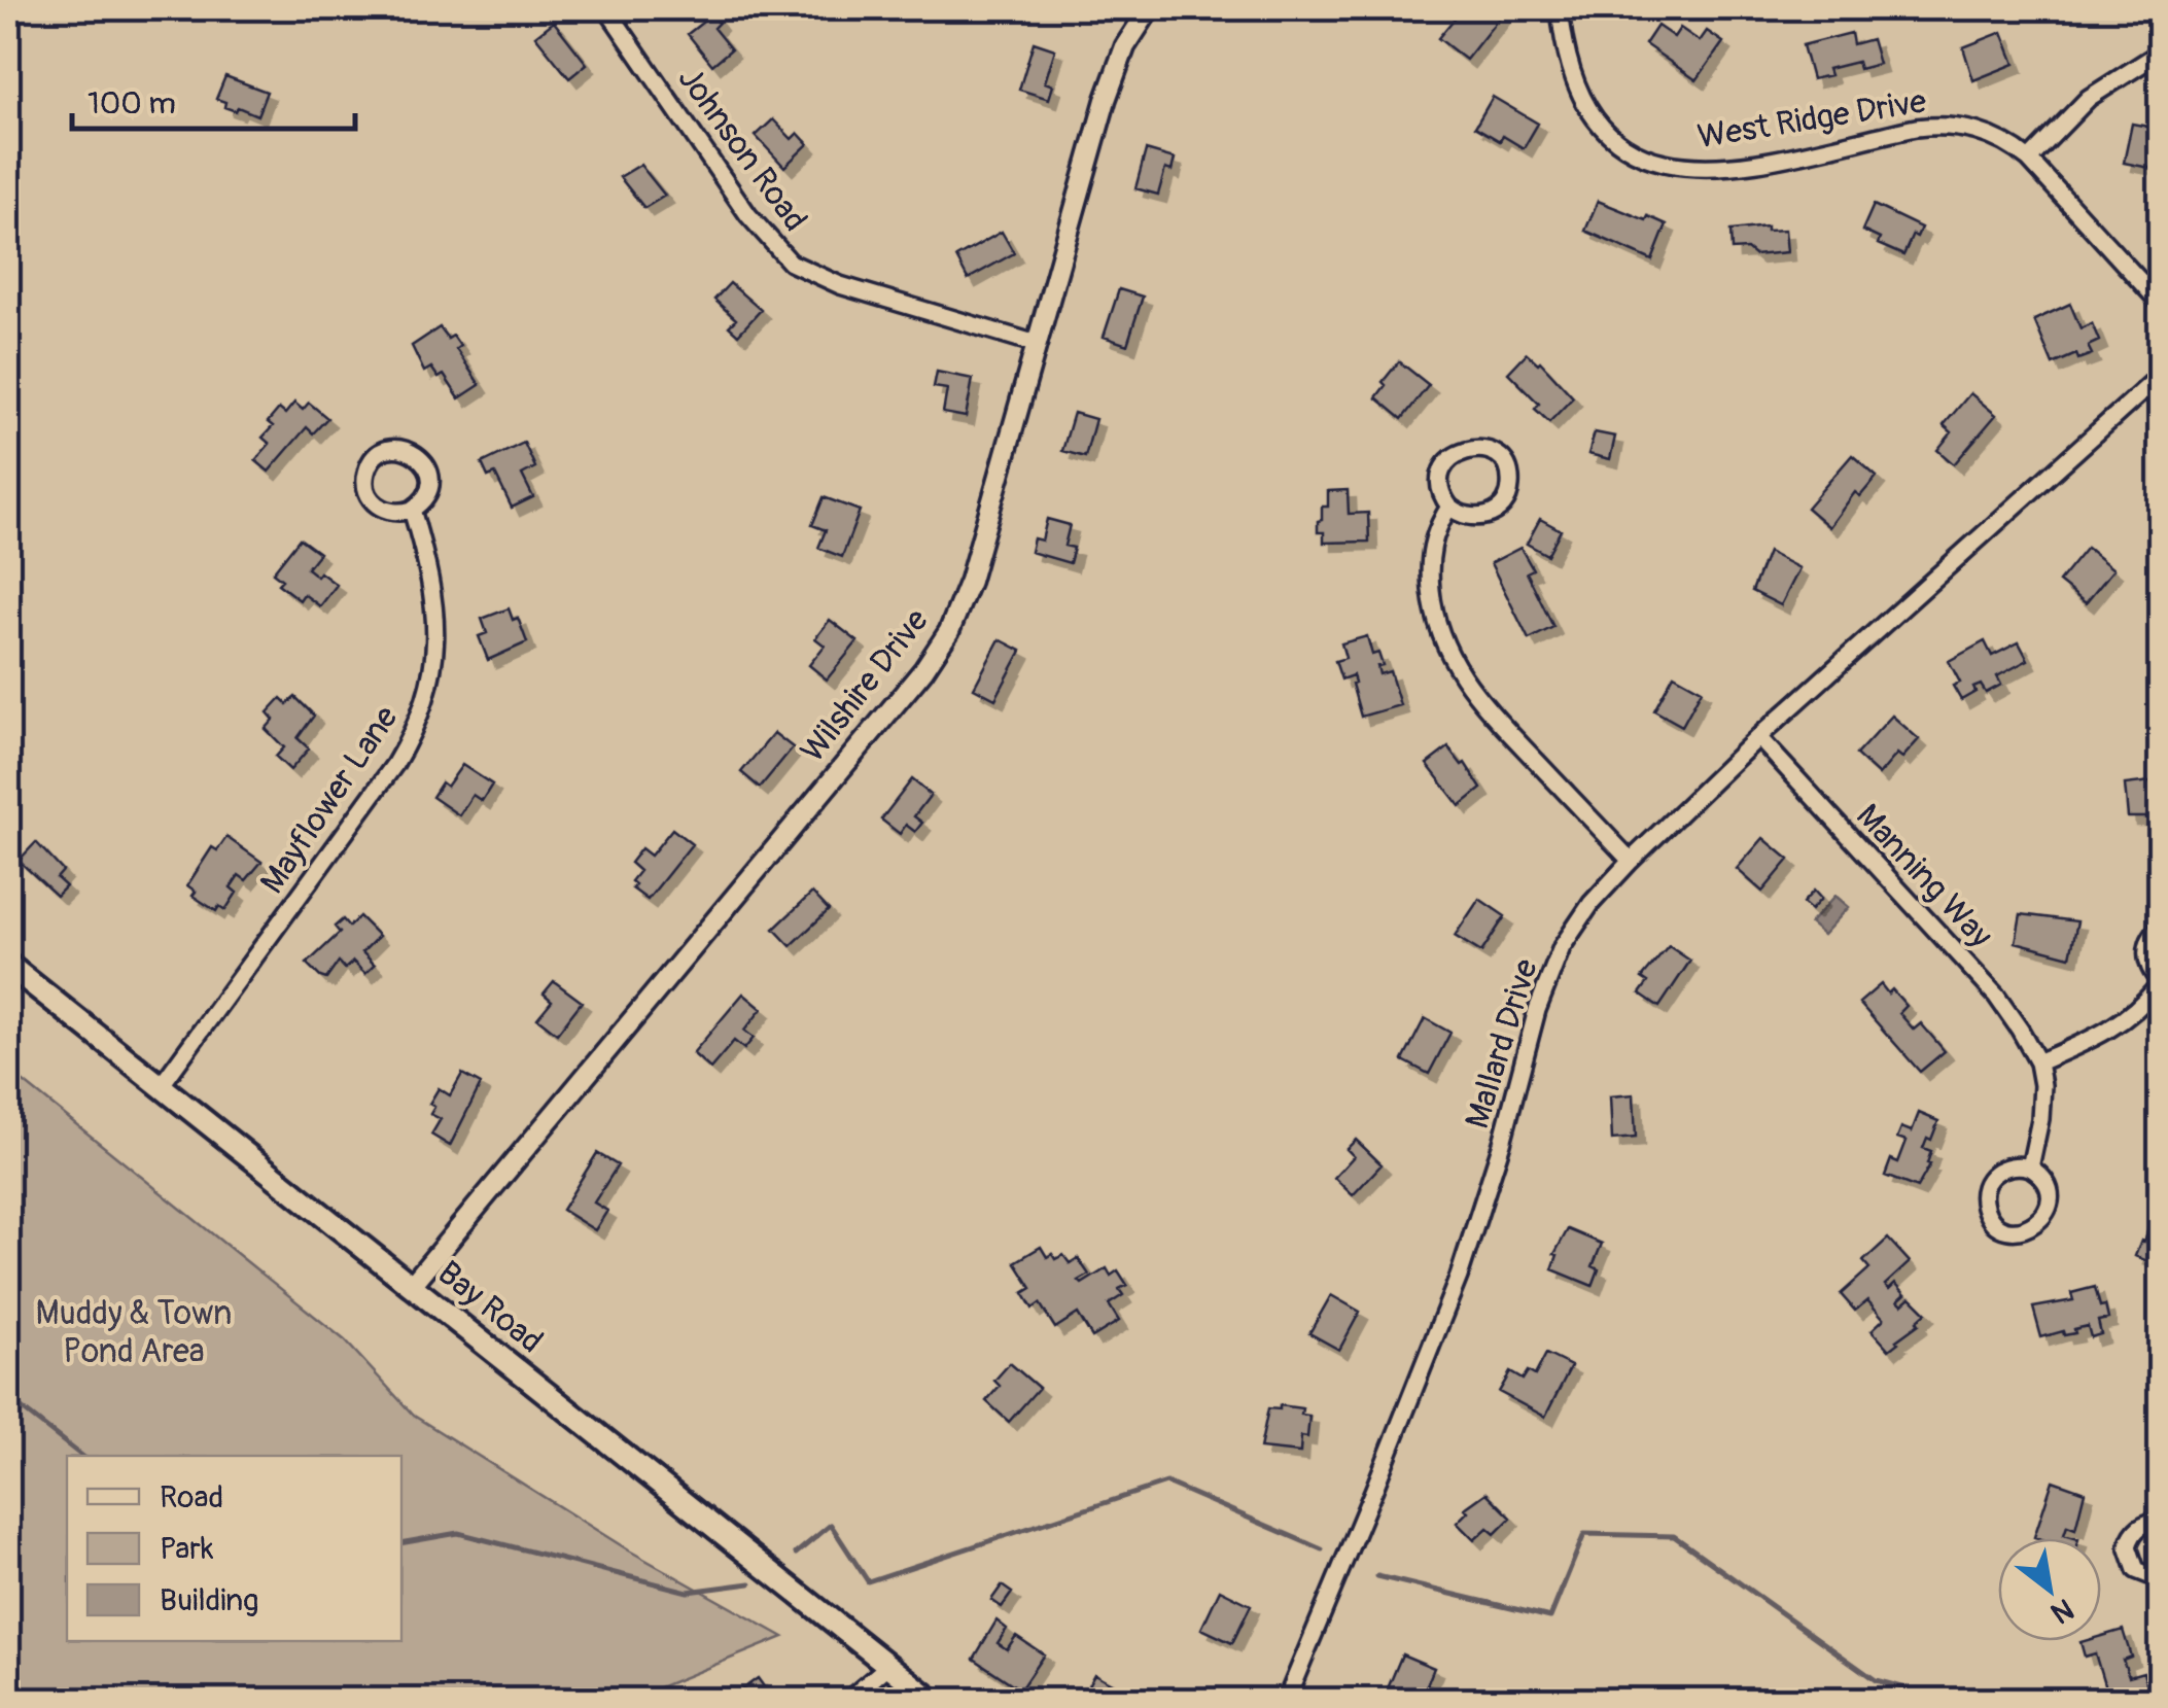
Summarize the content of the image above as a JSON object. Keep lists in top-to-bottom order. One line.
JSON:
{"streets":{"main road":["Bay Road"],"street":["West Ridge Drive","Johnson Road","Wilshire Drive","Mayflower Lane","Manning Way","Mallard Drive"]},"crossings":[["Johnson Road","Wilshire Drive"],["Wilshire Drive","Bay Road"],["Mayflower Lane","Bay Road"],["Manning Way","Mallard Drive"]],"parks":["Muddy & Town Pond Area"],"legend":["Road","Park","Building"],"scale_bar":"100 m","north":"bottom right"}
